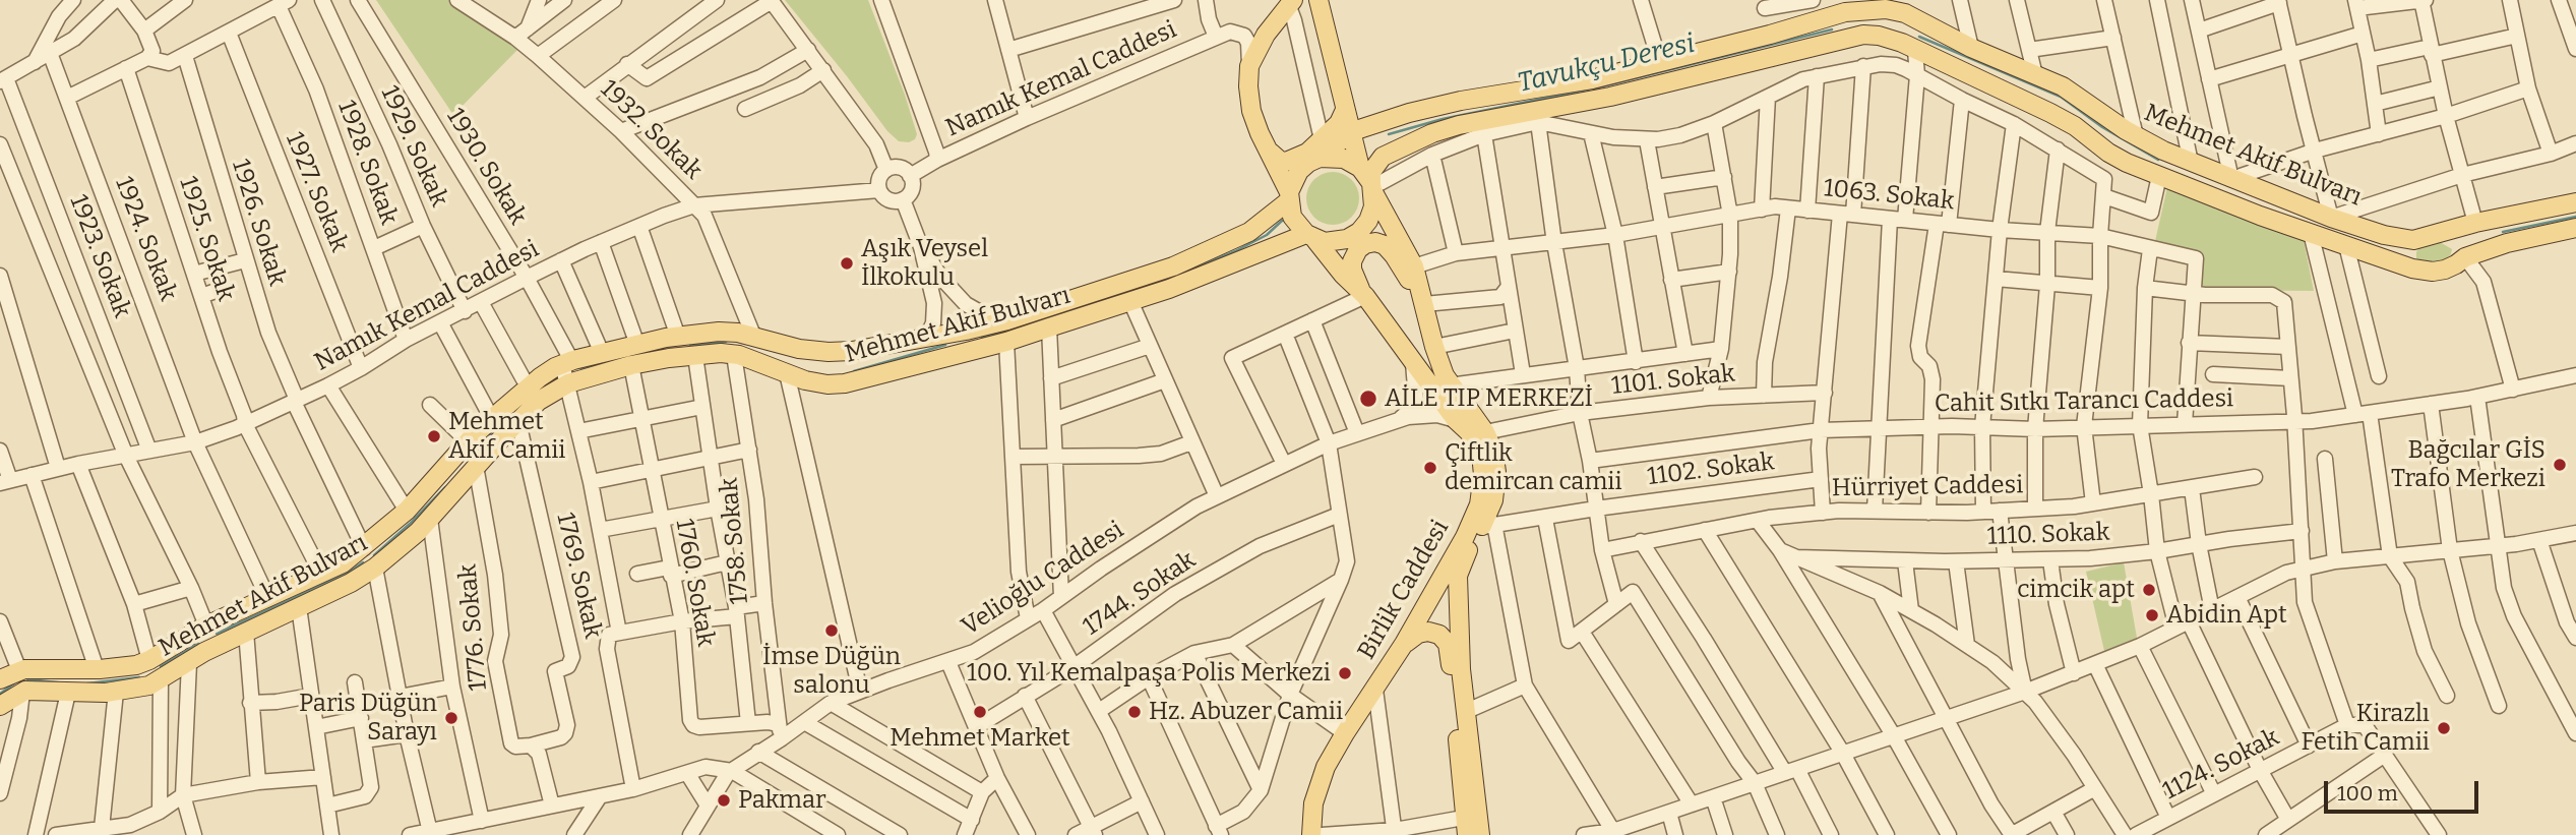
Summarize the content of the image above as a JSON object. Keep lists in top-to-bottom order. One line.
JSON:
{"streets":{"main road":["Mehmet Akif Bulvarı","Birlik Caddesi"],"street":["Namık Kemal Caddesi","1932. Sokak","1929. Sokak","1928. Sokak","1930. Sokak","1927. Sokak","1063. Sokak","1926. Sokak","1924. Sokak","1925. Sokak","1923. Sokak","1101. Sokak","Cahit Sıtkı Tarancı Caddesi","1102. Sokak","Hürriyet Caddesi","1110. Sokak","1758. Sokak","1769. Sokak","Velioğlu Caddesi","1760. Sokak","1744. Sokak","1776. Sokak","1124. Sokak"]},"crossings":[["Namık Kemal Caddesi","1932. Sokak"],["Namık Kemal Caddesi","1929. Sokak"],["Namık Kemal Caddesi","1928. Sokak"],["Namık Kemal Caddesi","1930. Sokak"],["Namık Kemal Caddesi","1927. Sokak"],["Namık Kemal Caddesi","1926. Sokak"],["Namık Kemal Caddesi","1924. Sokak"],["Namık Kemal Caddesi","1925. Sokak"],["Namık Kemal Caddesi","1923. Sokak"],["1932. Sokak","Mehmet Akif Bulvarı"],["Mehmet Akif Bulvarı","1930. Sokak"],["Mehmet Akif Bulvarı","1926. Sokak"],["Mehmet Akif Bulvarı","1924. Sokak"],["Mehmet Akif Bulvarı","1925. Sokak"],["Mehmet Akif Bulvarı","1758. Sokak"],["Mehmet Akif Bulvarı","1769. Sokak"],["Mehmet Akif Bulvarı","1760. Sokak"],["Mehmet Akif Bulvarı","Birlik Caddesi"],["Mehmet Akif Bulvarı","1776. Sokak"],["1063. Sokak","Cahit Sıtkı Tarancı Caddesi"],["1063. Sokak","Birlik Caddesi"],["1101. Sokak","Birlik Caddesi"],["1102. Sokak","Birlik Caddesi"],["1758. Sokak","Velioğlu Caddesi"],["1758. Sokak","1760. Sokak"],["1769. Sokak","1776. Sokak"],["Velioğlu Caddesi","1760. Sokak"],["Velioğlu Caddesi","Birlik Caddesi"]],"water":["Tavukçu Deresi"],"places":["Aşık Veysel İlkokulu","AİLE TIP MERKEZİ","Mehmet Akif Camii","Bağcılar GİS Trafo Merkezi","Çiftlik demircan camii","cimcik apt","Abidin Apt","İmse Düğün salonu","100. Yıl Kemalpaşa Polis Merkezi","Mehmet Market","Hz. Abuzer Camii","Paris Düğün Sarayı","Kirazlı Fetih Camii","Pakmar"],"scale_bar":"100 m"}
